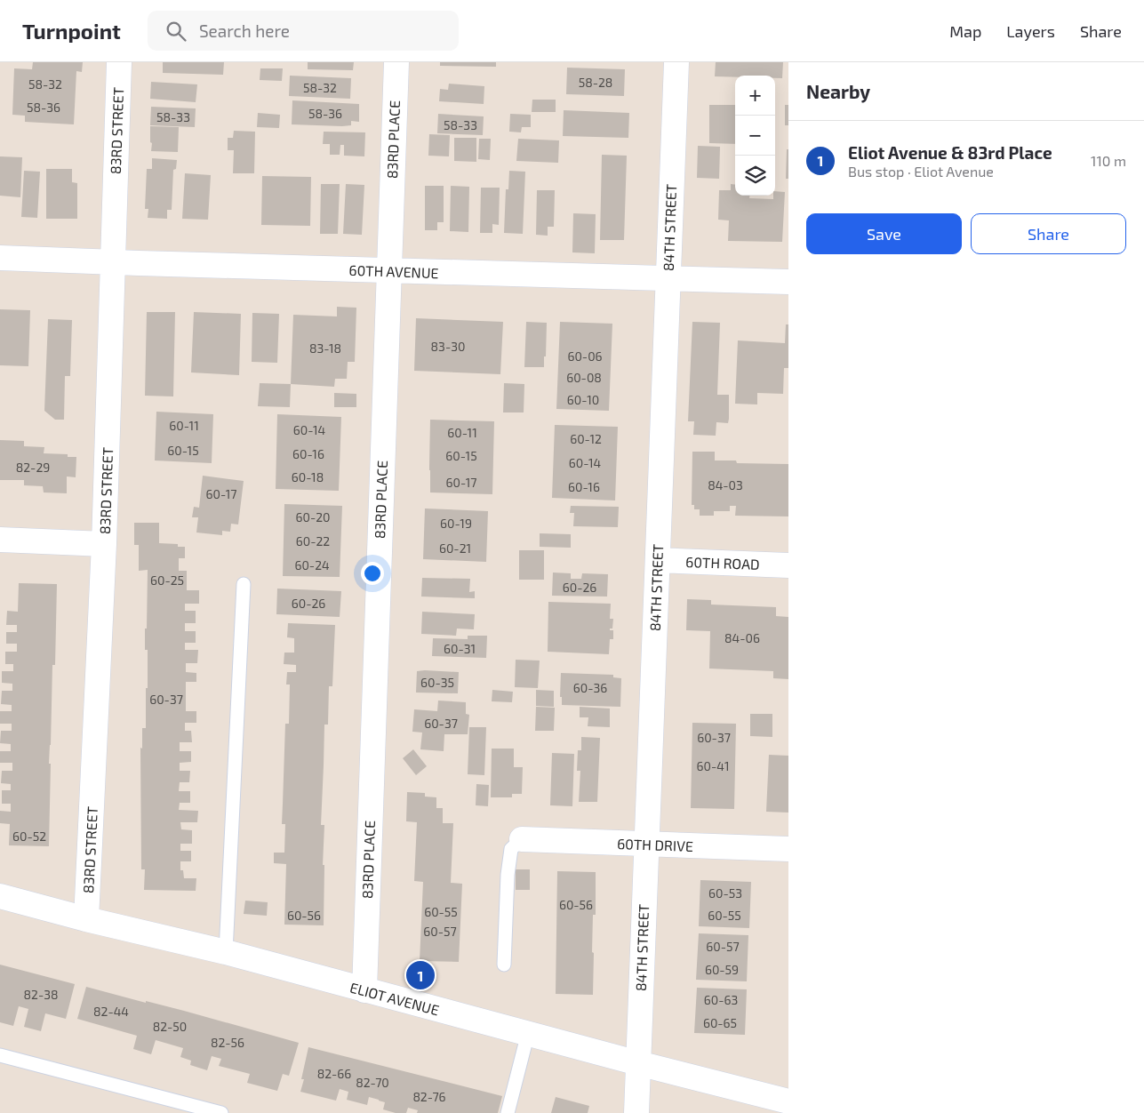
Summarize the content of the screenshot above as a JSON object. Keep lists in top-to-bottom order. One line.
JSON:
{"streets":{"street":["83RD STREET","83RD PLACE","84TH STREET","60TH AVENUE","60TH ROAD","60TH DRIVE","ELIOT AVENUE"]},"crossings":[["83RD STREET","60TH AVENUE"],["83RD STREET","ELIOT AVENUE"],["83RD PLACE","60TH AVENUE"],["83RD PLACE","ELIOT AVENUE"],["84TH STREET","60TH AVENUE"],["84TH STREET","60TH ROAD"],["84TH STREET","60TH DRIVE"],["84TH STREET","ELIOT AVENUE"]],"house_numbers":["58-28","58-32","58-32","58-36","58-36","58-33","58-33","83-30","83-18","60-06","60-08","60-10","60-11","60-14","60-11","60-12","60-15","60-16","60-15","60-14","82-29","60-18","60-17","84-03","60-16","60-17","60-20","60-19","60-22","60-21","60-24","60-25","60-26","60-26","84-06","60-31","60-35","60-36","60-37","60-37","60-37","60-41","60-52","60-53","60-56","60-55","60-56","60-55","60-57","60-57","60-59","82-38","60-63","82-44","60-65","82-50","82-56","82-66","82-70","82-76"],"page":{"header":"Turnpoint","search":"Search here","nav":["Map","Layers","Share"],"heading":"Nearby","map_buttons":["+","−"],"list":[{"mark":"1","name":"Eliot Avenue & 83rd Place","note":"Bus stop · Eliot Avenue","value":"110 m"}],"buttons":["Save","Share"],"pins":"1"}}
